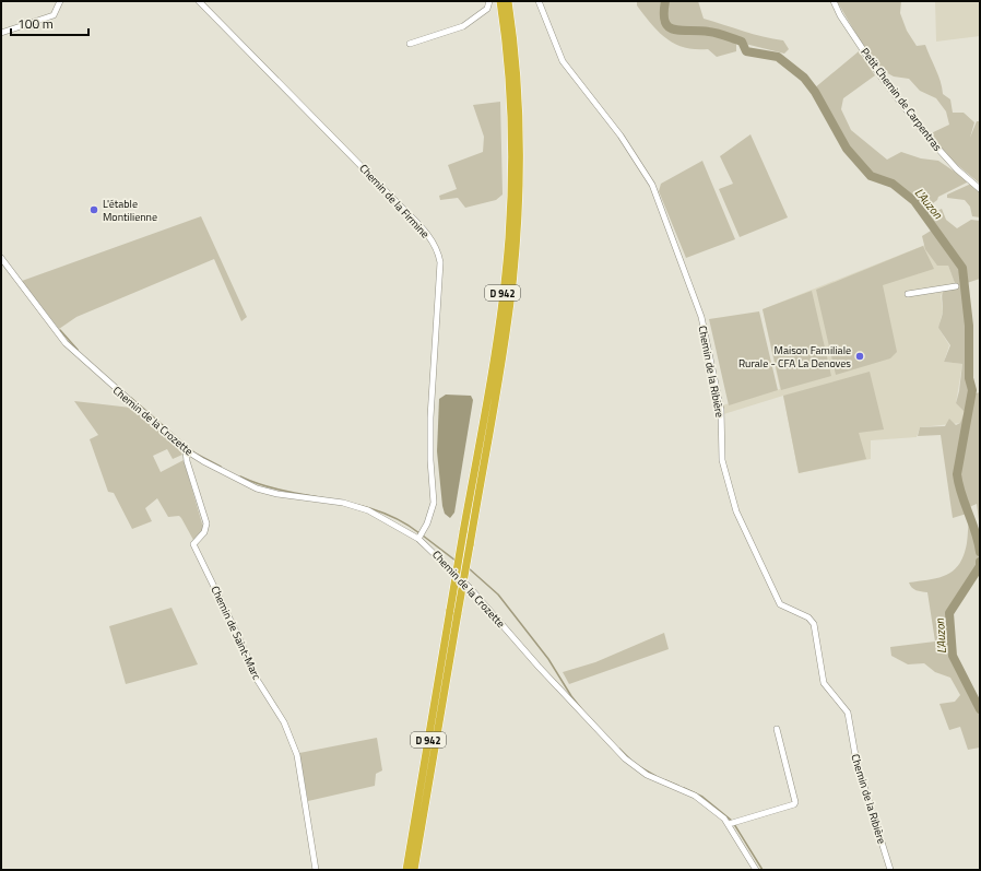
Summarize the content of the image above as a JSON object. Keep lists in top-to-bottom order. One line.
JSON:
{"streets":{"highway":["D 942"],"street":["Petit Chemin de Carpentras","Chemin de la Firmine","Chemin de la Ribière","Chemin de la Crozette","Chemin de Saint-Marc"]},"crossings":[["Chemin de la Firmine","Chemin de la Crozette"],["Chemin de la Crozette","Chemin de Saint-Marc"]],"water":["L'Auzon"],"places":["L'étable Montilienne","Maison Familiale Rurale - CFA La Denoves"],"scale_bar":"100 m"}
